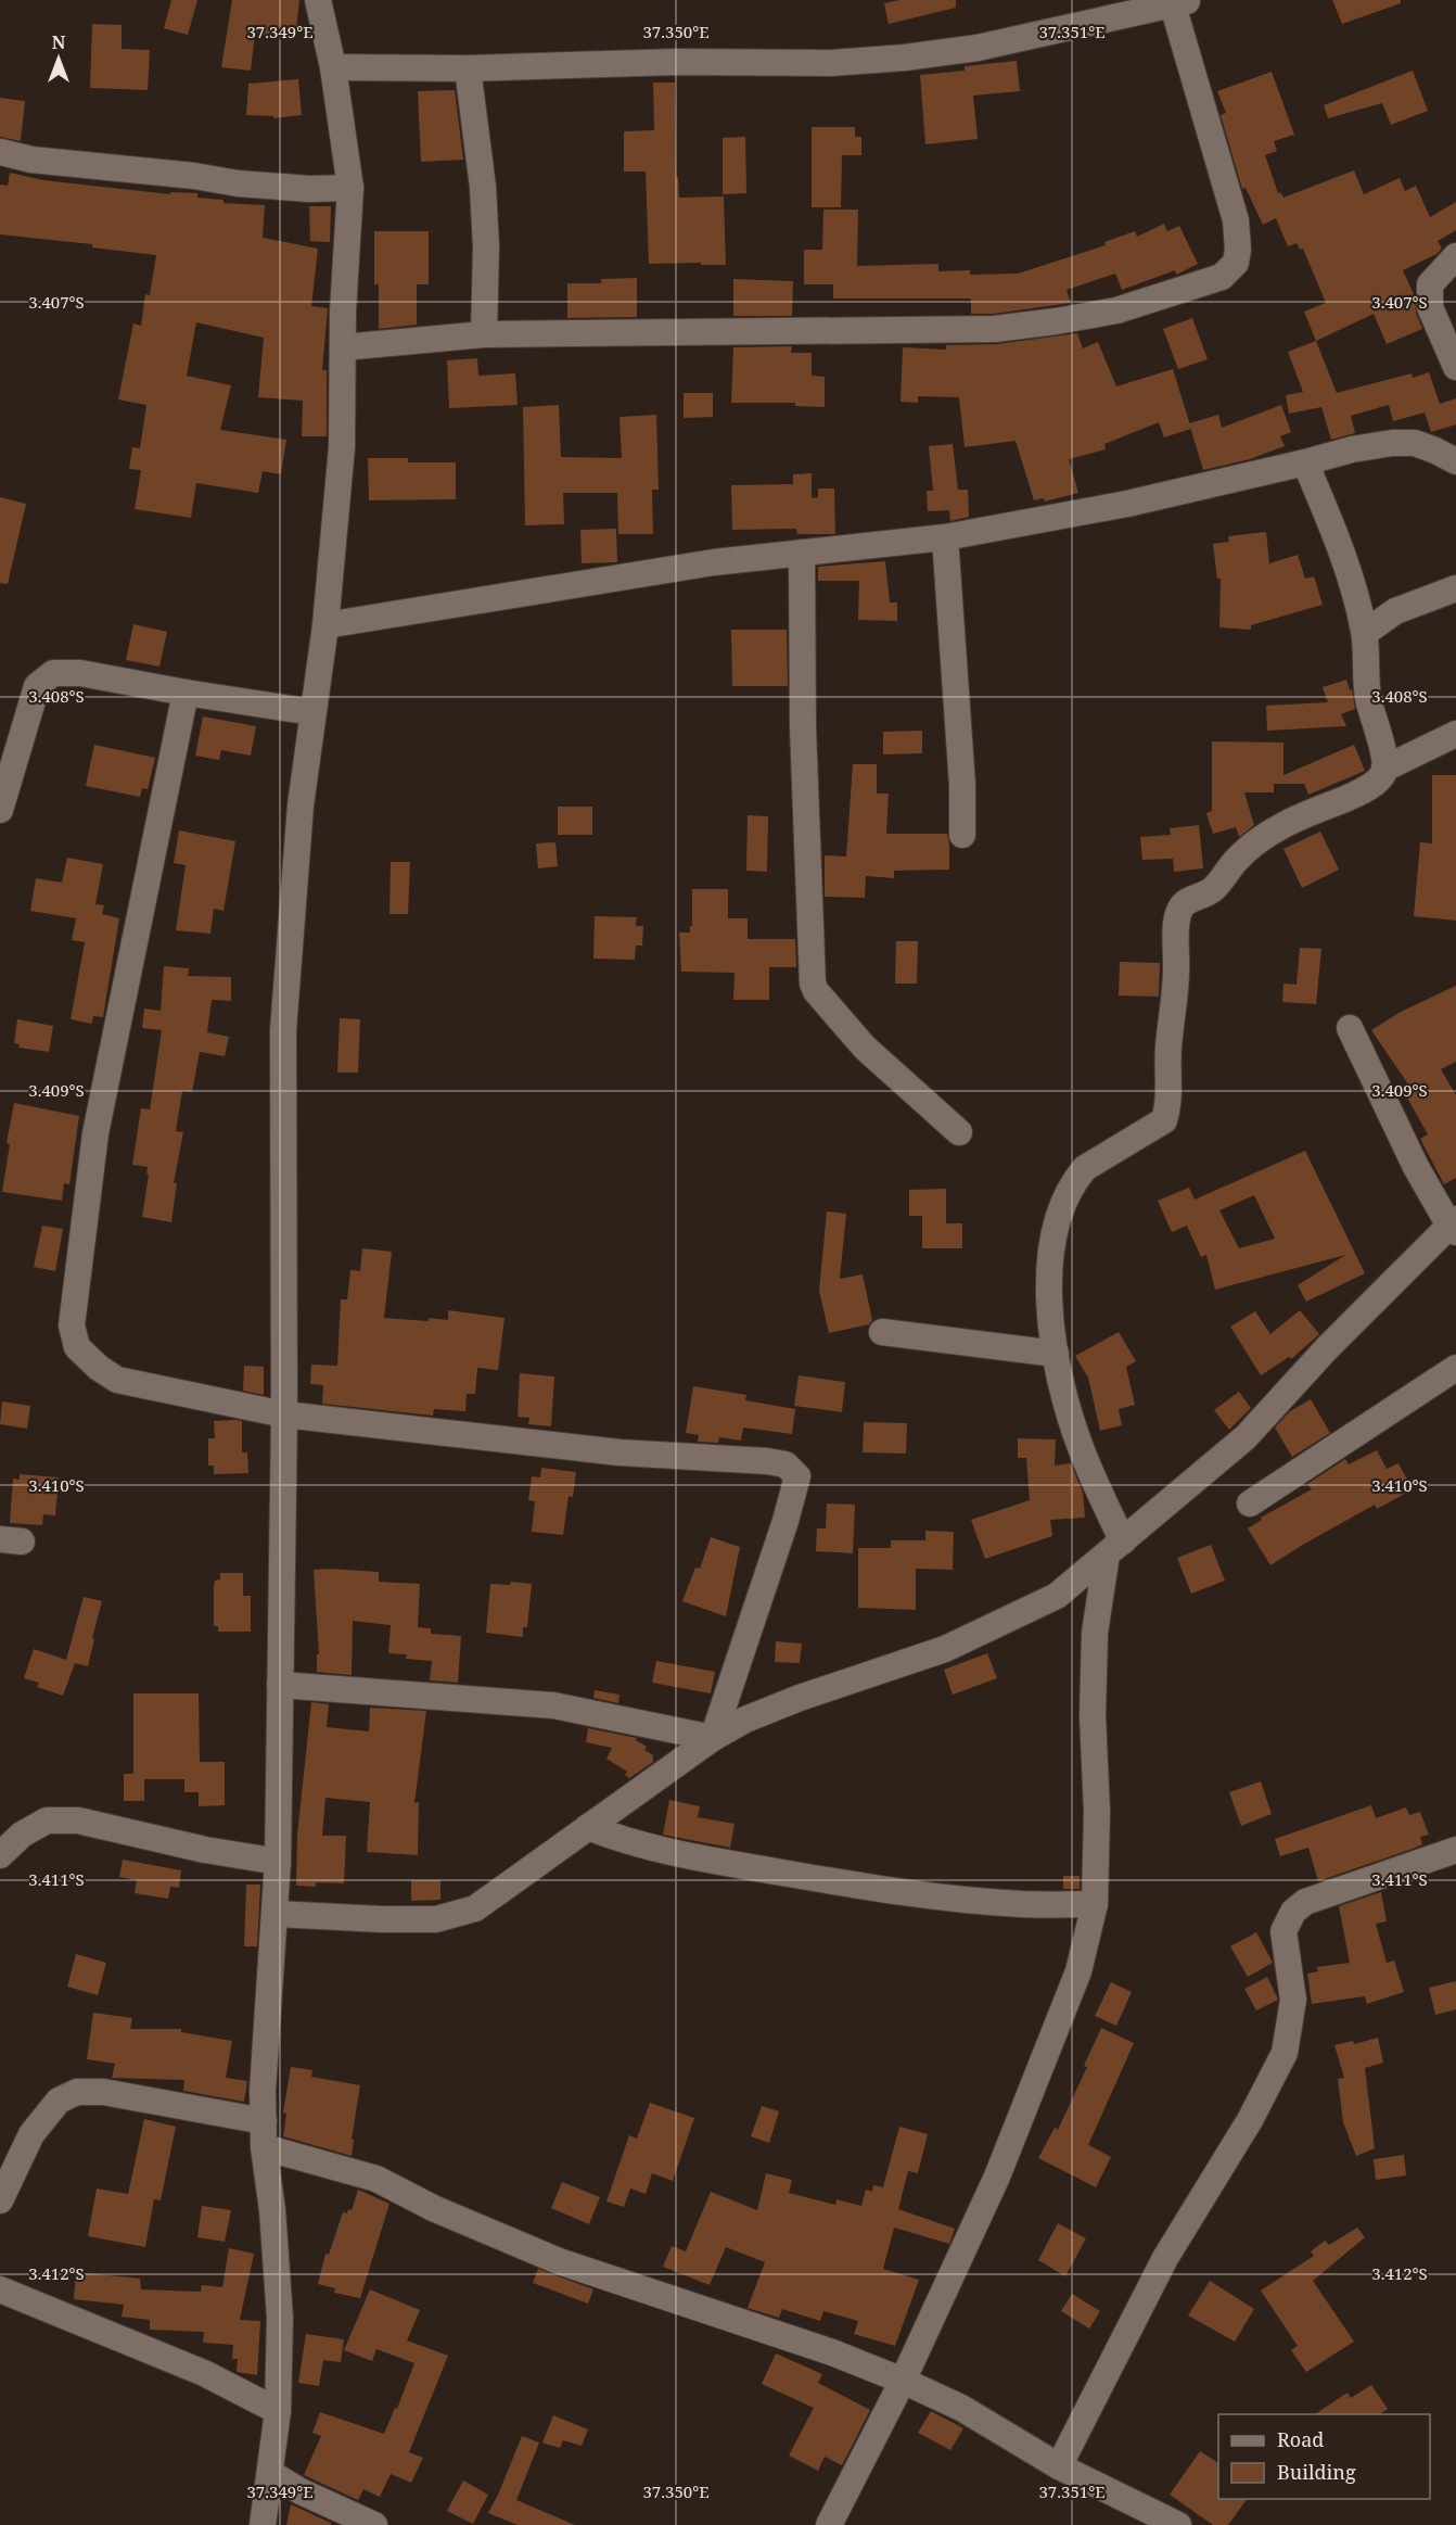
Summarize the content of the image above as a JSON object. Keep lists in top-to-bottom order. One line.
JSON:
{"legend":["Road","Building"],"north":"top","coordinates":["37.349°E","37.350°E","37.351°E","3.407°S","3.408°S","3.409°S","3.410°S","3.411°S","3.412°S"]}
